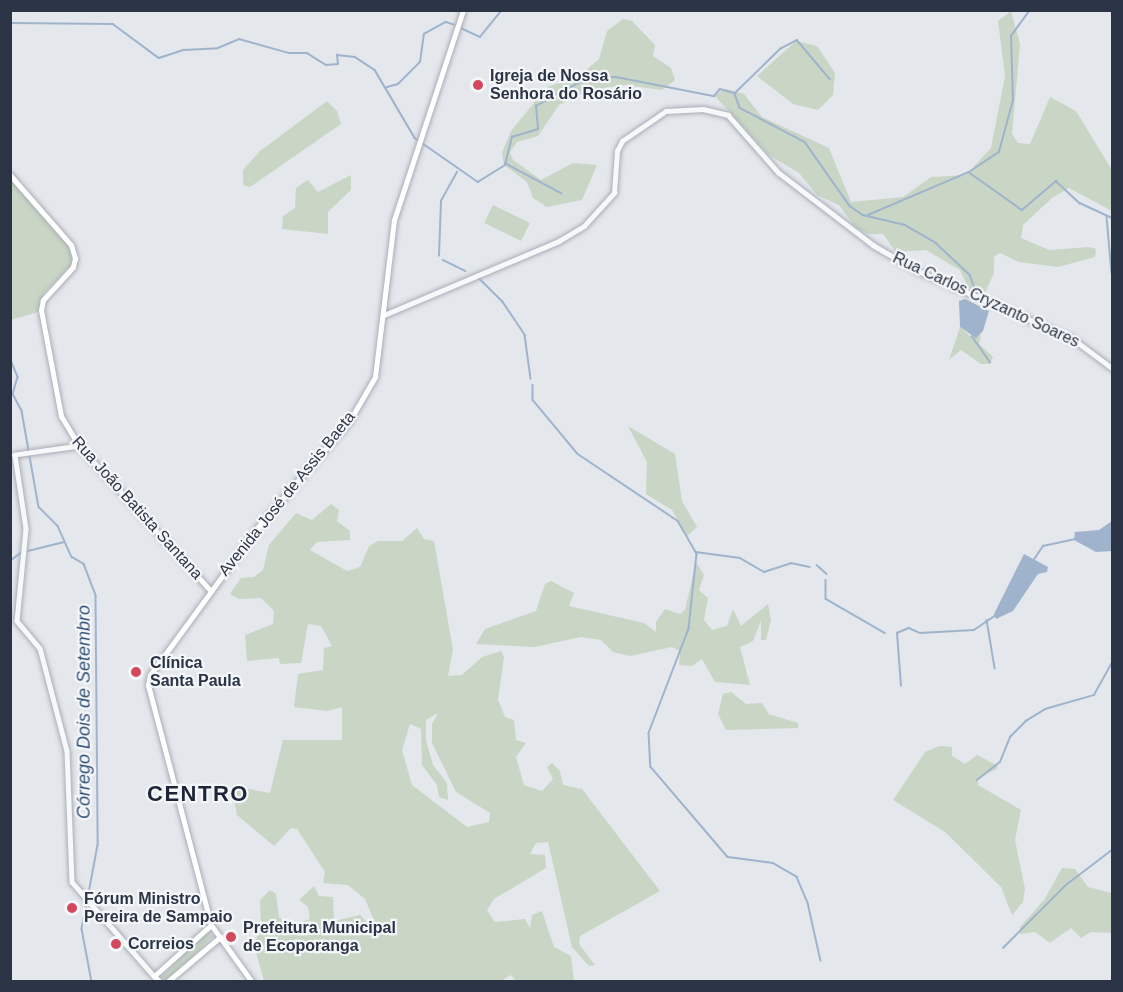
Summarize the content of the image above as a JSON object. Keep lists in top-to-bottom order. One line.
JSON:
{"streets":{"main road":["Avenida José de Assis Baeta","Rua João Batista Santana"],"street":["Rua Carlos Cryzanto Soares"]},"crossings":[["Rua Carlos Cryzanto Soares","Avenida José de Assis Baeta"],["Avenida José de Assis Baeta","Rua João Batista Santana"]],"districts":["CENTRO"],"water":["Córrego Dois de Setembro"],"places":["Igreja de Nossa Senhora do Rosário","Clínica Santa Paula","Fórum Ministro Pereira de Sampaio","Prefeitura Municipal de Ecoporanga","Correios"]}
